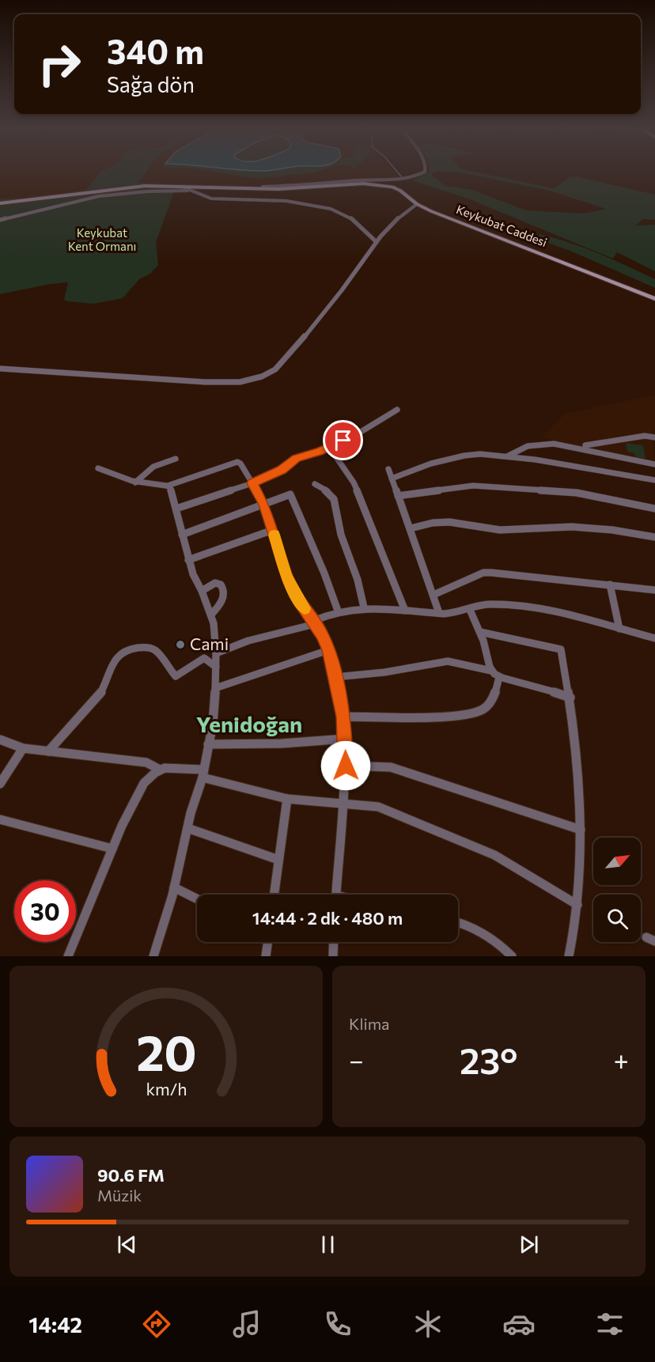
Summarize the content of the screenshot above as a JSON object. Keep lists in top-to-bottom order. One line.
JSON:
{"streets":{"street":["Keykubat Caddesi"]},"districts":["Yenidoğan"],"parks":["Keykubat Kent Ormanı"],"places":["Cami"],"north":"top right","page":{"turn":["340 m","Sağa dön"],"limit":"30","trip":"14:44 · 2 dk · 480 m","tile":"Klima","heat":["−","23°","+"],"song":["90.6 FM","Müzik"],"tabs":"14:42","gauge":["20","km/h"]}}
